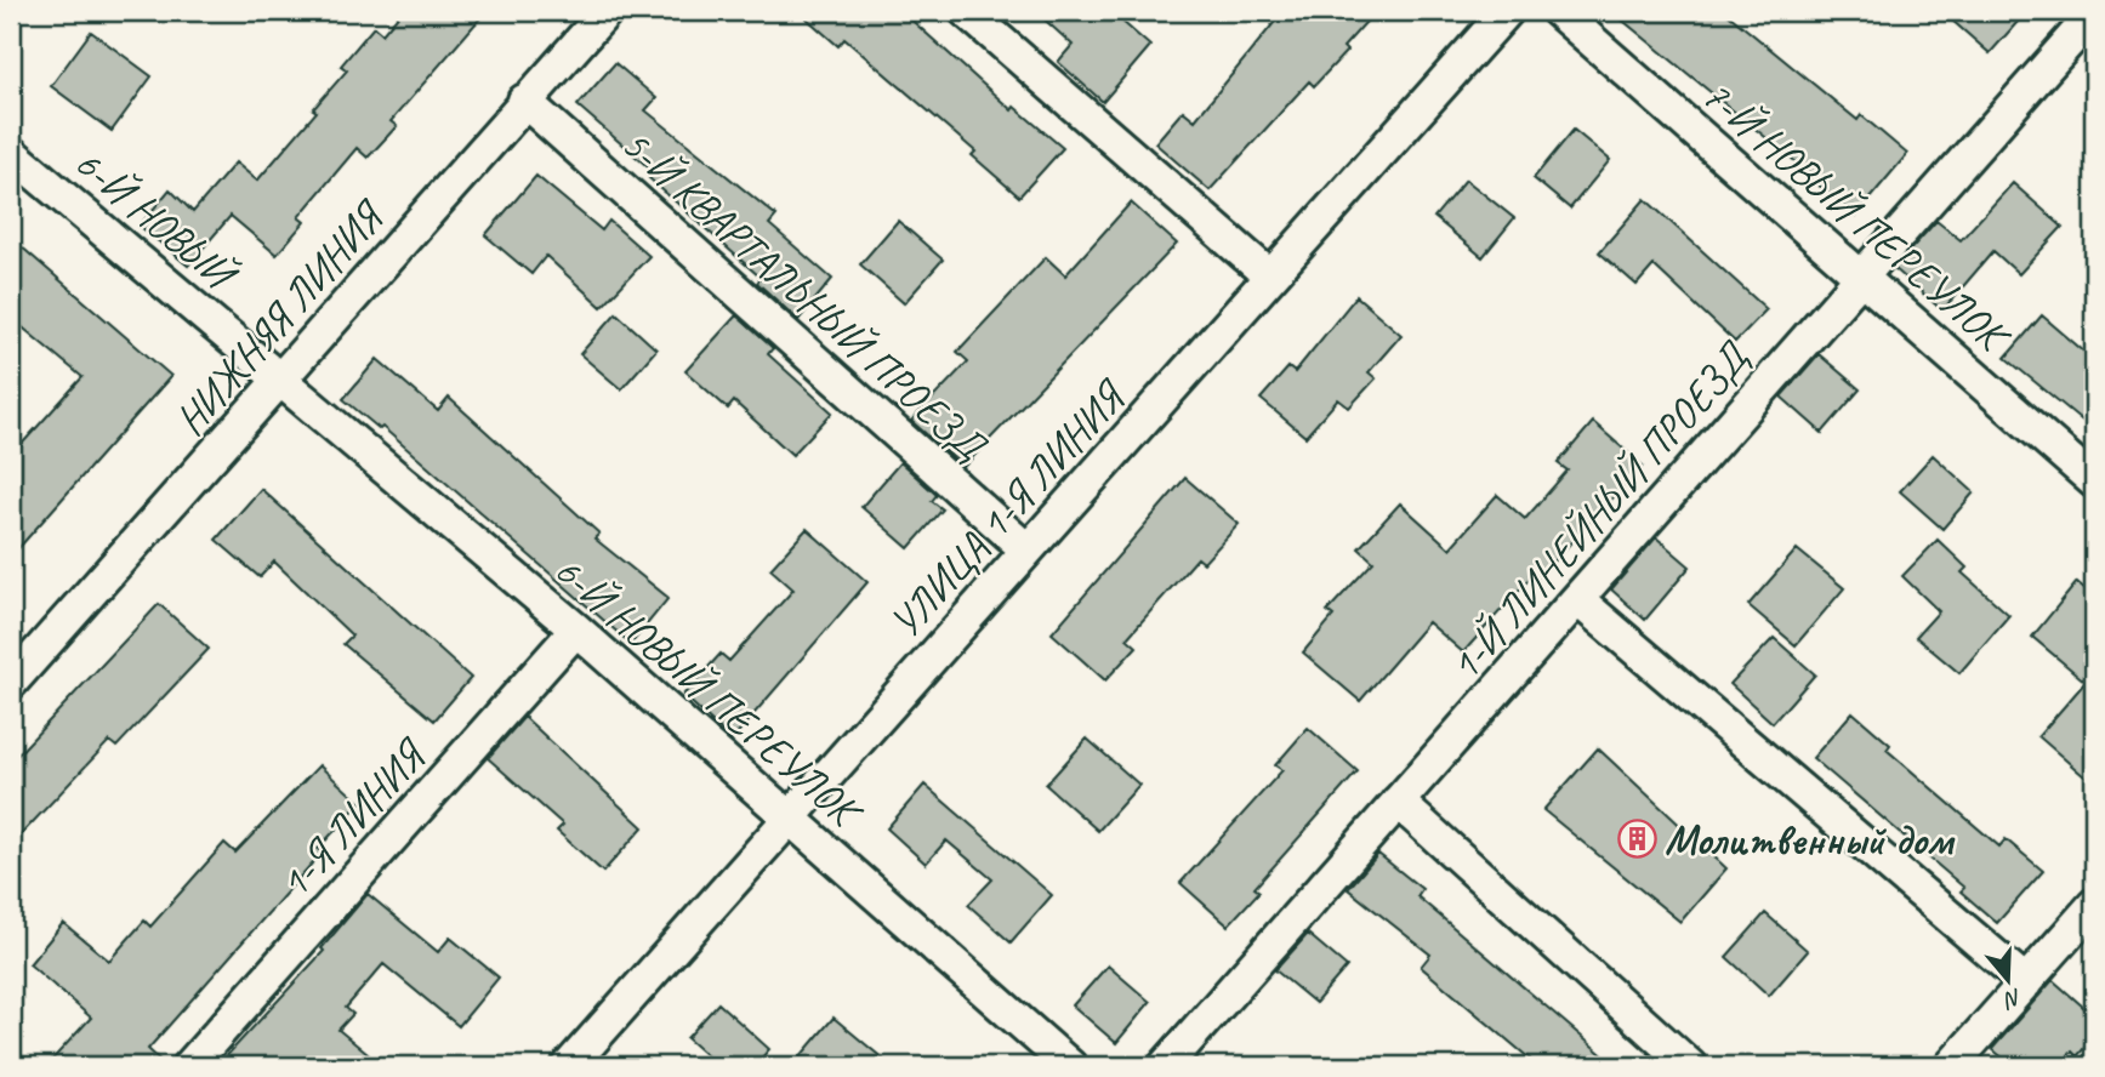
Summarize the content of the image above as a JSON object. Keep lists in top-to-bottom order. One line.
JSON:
{"streets":{"street":["7-Й НОВЫЙ ПЕРЕУЛОК","6-Й НОВЫЙ","5-Й КВАРТАЛЬНЫЙ ПРОЕЗД","НИЖНЯЯ ЛИНИЯ","УЛИЦА 1-Я ЛИНИЯ","1-Й ЛИНЕЙНЫЙ ПРОЕЗД","6-Й НОВЫЙ ПЕРЕУЛОК","1-Я ЛИНИЯ"]},"crossings":[["7-Й НОВЫЙ ПЕРЕУЛОК","1-Й ЛИНЕЙНЫЙ ПРОЕЗД"],["6-Й НОВЫЙ","НИЖНЯЯ ЛИНИЯ"],["6-Й НОВЫЙ","6-Й НОВЫЙ ПЕРЕУЛОК"],["5-Й КВАРТАЛЬНЫЙ ПРОЕЗД","НИЖНЯЯ ЛИНИЯ"],["5-Й КВАРТАЛЬНЫЙ ПРОЕЗД","УЛИЦА 1-Я ЛИНИЯ"],["НИЖНЯЯ ЛИНИЯ","6-Й НОВЫЙ ПЕРЕУЛОК"],["УЛИЦА 1-Я ЛИНИЯ","6-Й НОВЫЙ ПЕРЕУЛОК"],["6-Й НОВЫЙ ПЕРЕУЛОК","1-Я ЛИНИЯ"]],"places":{"building":["Молитвенный дом"]},"north":"bottom"}
